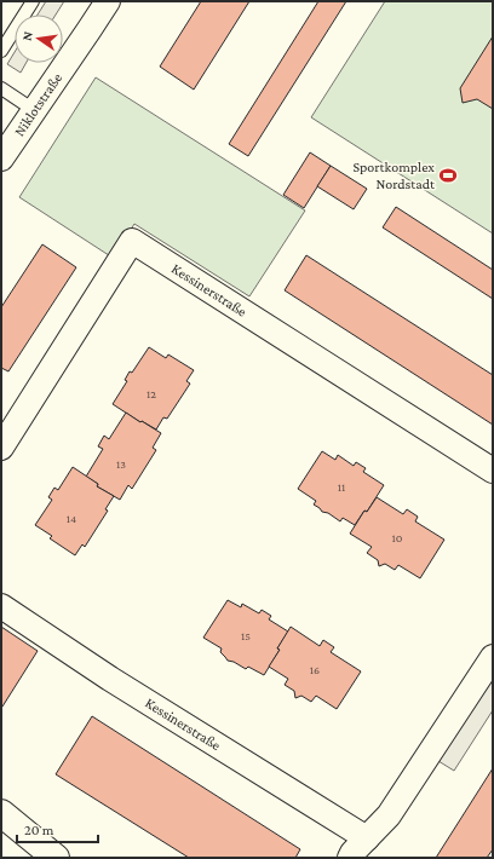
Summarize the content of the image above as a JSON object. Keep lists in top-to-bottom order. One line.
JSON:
{"streets":{"street":["Niklotstraße","Kessinerstraße"]},"places":{"sports":["Sportkomplex Nordstadt"]},"house_numbers":["12","13","11","14","10","15","16"],"scale_bar":"20 m","north":"left"}
